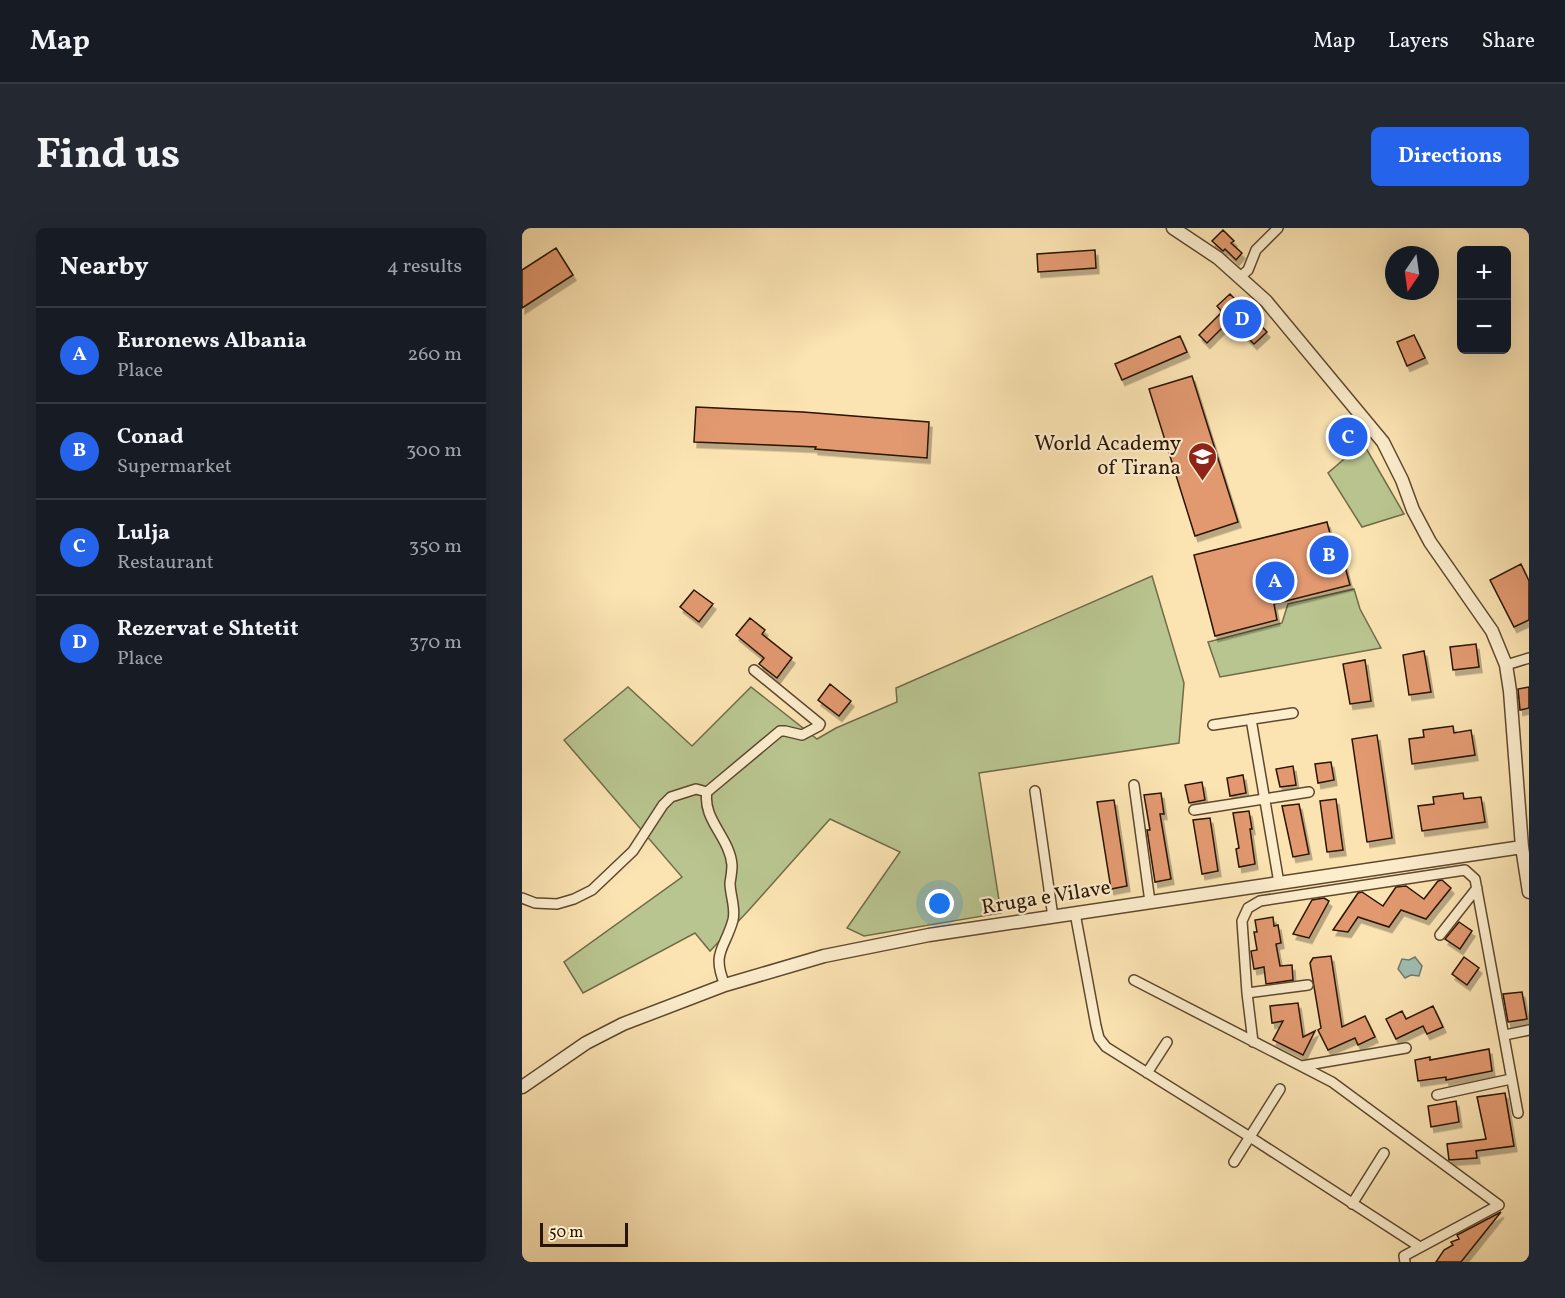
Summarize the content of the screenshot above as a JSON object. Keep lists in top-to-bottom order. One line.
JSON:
{"streets":{"street":["Rruga e Vilave"]},"places":{"school or university":["World Academy of Tirana"]},"scale_bar":"50 m","north":"bottom","page":{"header":"Map","nav":["Map","Layers","Share"],"title":"Find us","buttons":"Directions","heading":["Nearby","4 results"],"map_buttons":["+","−"],"pins":["D","C","B","A"],"list":[{"mark":"A","name":"Euronews Albania","note":"Place","value":"260 m"},{"mark":"B","name":"Conad","note":"Supermarket","value":"300 m"},{"mark":"C","name":"Lulja","note":"Restaurant","value":"350 m"},{"mark":"D","name":"Rezervat e Shtetit","note":"Place","value":"370 m"}],"scale":"50 m"}}
